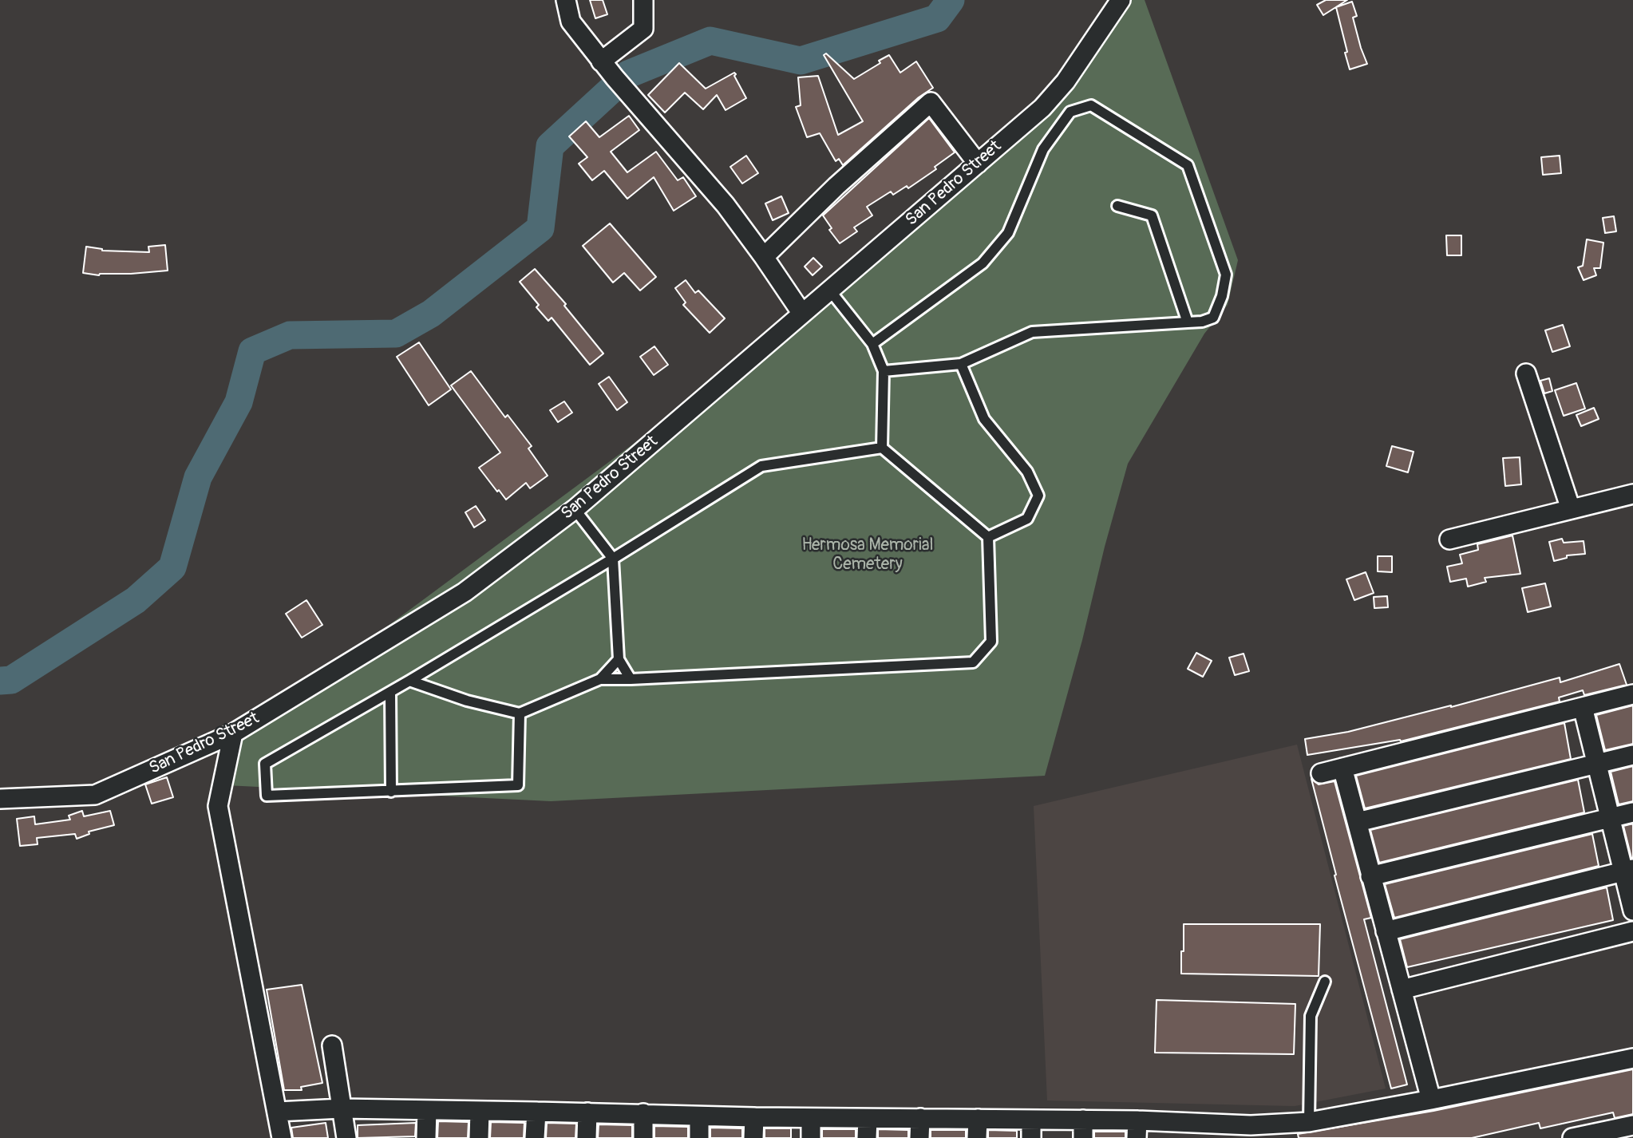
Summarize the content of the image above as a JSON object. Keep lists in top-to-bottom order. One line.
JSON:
{"streets":{"street":["San Pedro Street"]},"parks":["Hermosa Memorial Cemetery"]}
